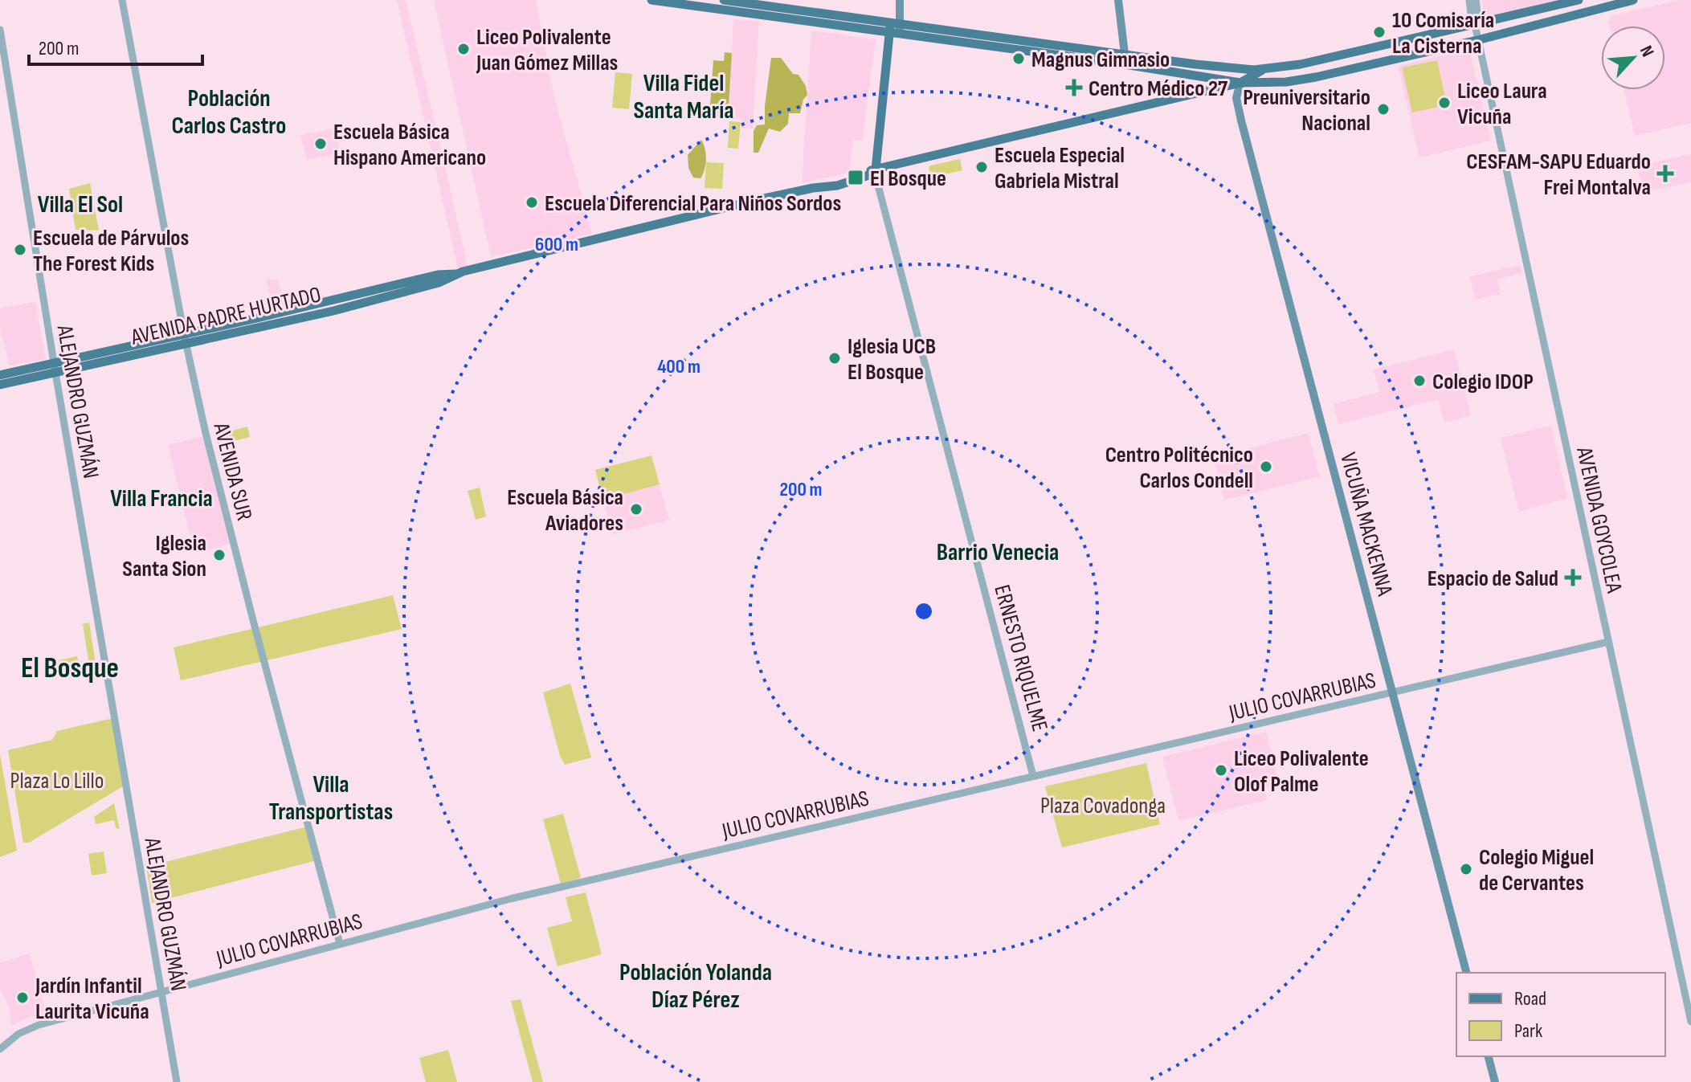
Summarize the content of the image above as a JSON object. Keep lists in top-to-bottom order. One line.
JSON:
{"streets":{"main road":["AVENIDA PADRE HURTADO","VICUÑA MACKENNA","ERNESTO RIQUELME"],"street":["ALEJANDRO GUZMÁN","AVENIDA SUR","AVENIDA GOYCOLEA","JULIO COVARRUBIAS"]},"crossings":[["AVENIDA PADRE HURTADO","ALEJANDRO GUZMÁN"],["AVENIDA PADRE HURTADO","AVENIDA SUR"],["AVENIDA PADRE HURTADO","VICUÑA MACKENNA"],["AVENIDA PADRE HURTADO","ERNESTO RIQUELME"],["ALEJANDRO GUZMÁN","JULIO COVARRUBIAS"],["AVENIDA SUR","JULIO COVARRUBIAS"],["AVENIDA GOYCOLEA","JULIO COVARRUBIAS"],["VICUÑA MACKENNA","JULIO COVARRUBIAS"],["ERNESTO RIQUELME","JULIO COVARRUBIAS"]],"districts":["Villa Fidel Santa María","Población Carlos Castro","Villa El Sol","Villa Francia","Barrio Venecia","El Bosque","Villa Transportistas","Población Yolanda Díaz Pérez"],"parks":["Plaza Lo Lillo","Plaza Covadonga"],"places":{"other":["10 Comisaría La Cisterna","Liceo Polivalente Juan Gómez Millas","Magnus Gimnasio","Liceo Laura Vicuña","Preuniversitario Nacional","Escuela Básica Hispano Americano","Escuela Especial Gabriela Mistral","Escuela Diferencial Para Niños Sordos","Escuela de Párvulos The Forest Kids","Iglesia UCB El Bosque","Colegio IDOP","Centro Politécnico Carlos Condell","Escuela Básica Aviadores","Iglesia Santa Sion","Liceo Polivalente Olof Palme","Colegio Miguel de Cervantes","Jardín Infantil Laurita Vicuña"],"health":["Centro Médico 27","CESFAM-SAPU Eduardo Frei Montalva","Espacio de Salud"],"transit":["El Bosque"]},"legend":["Road","Park"],"scale_bar":"200 m","north":"top right","rings":["600 m","400 m","200 m"]}
